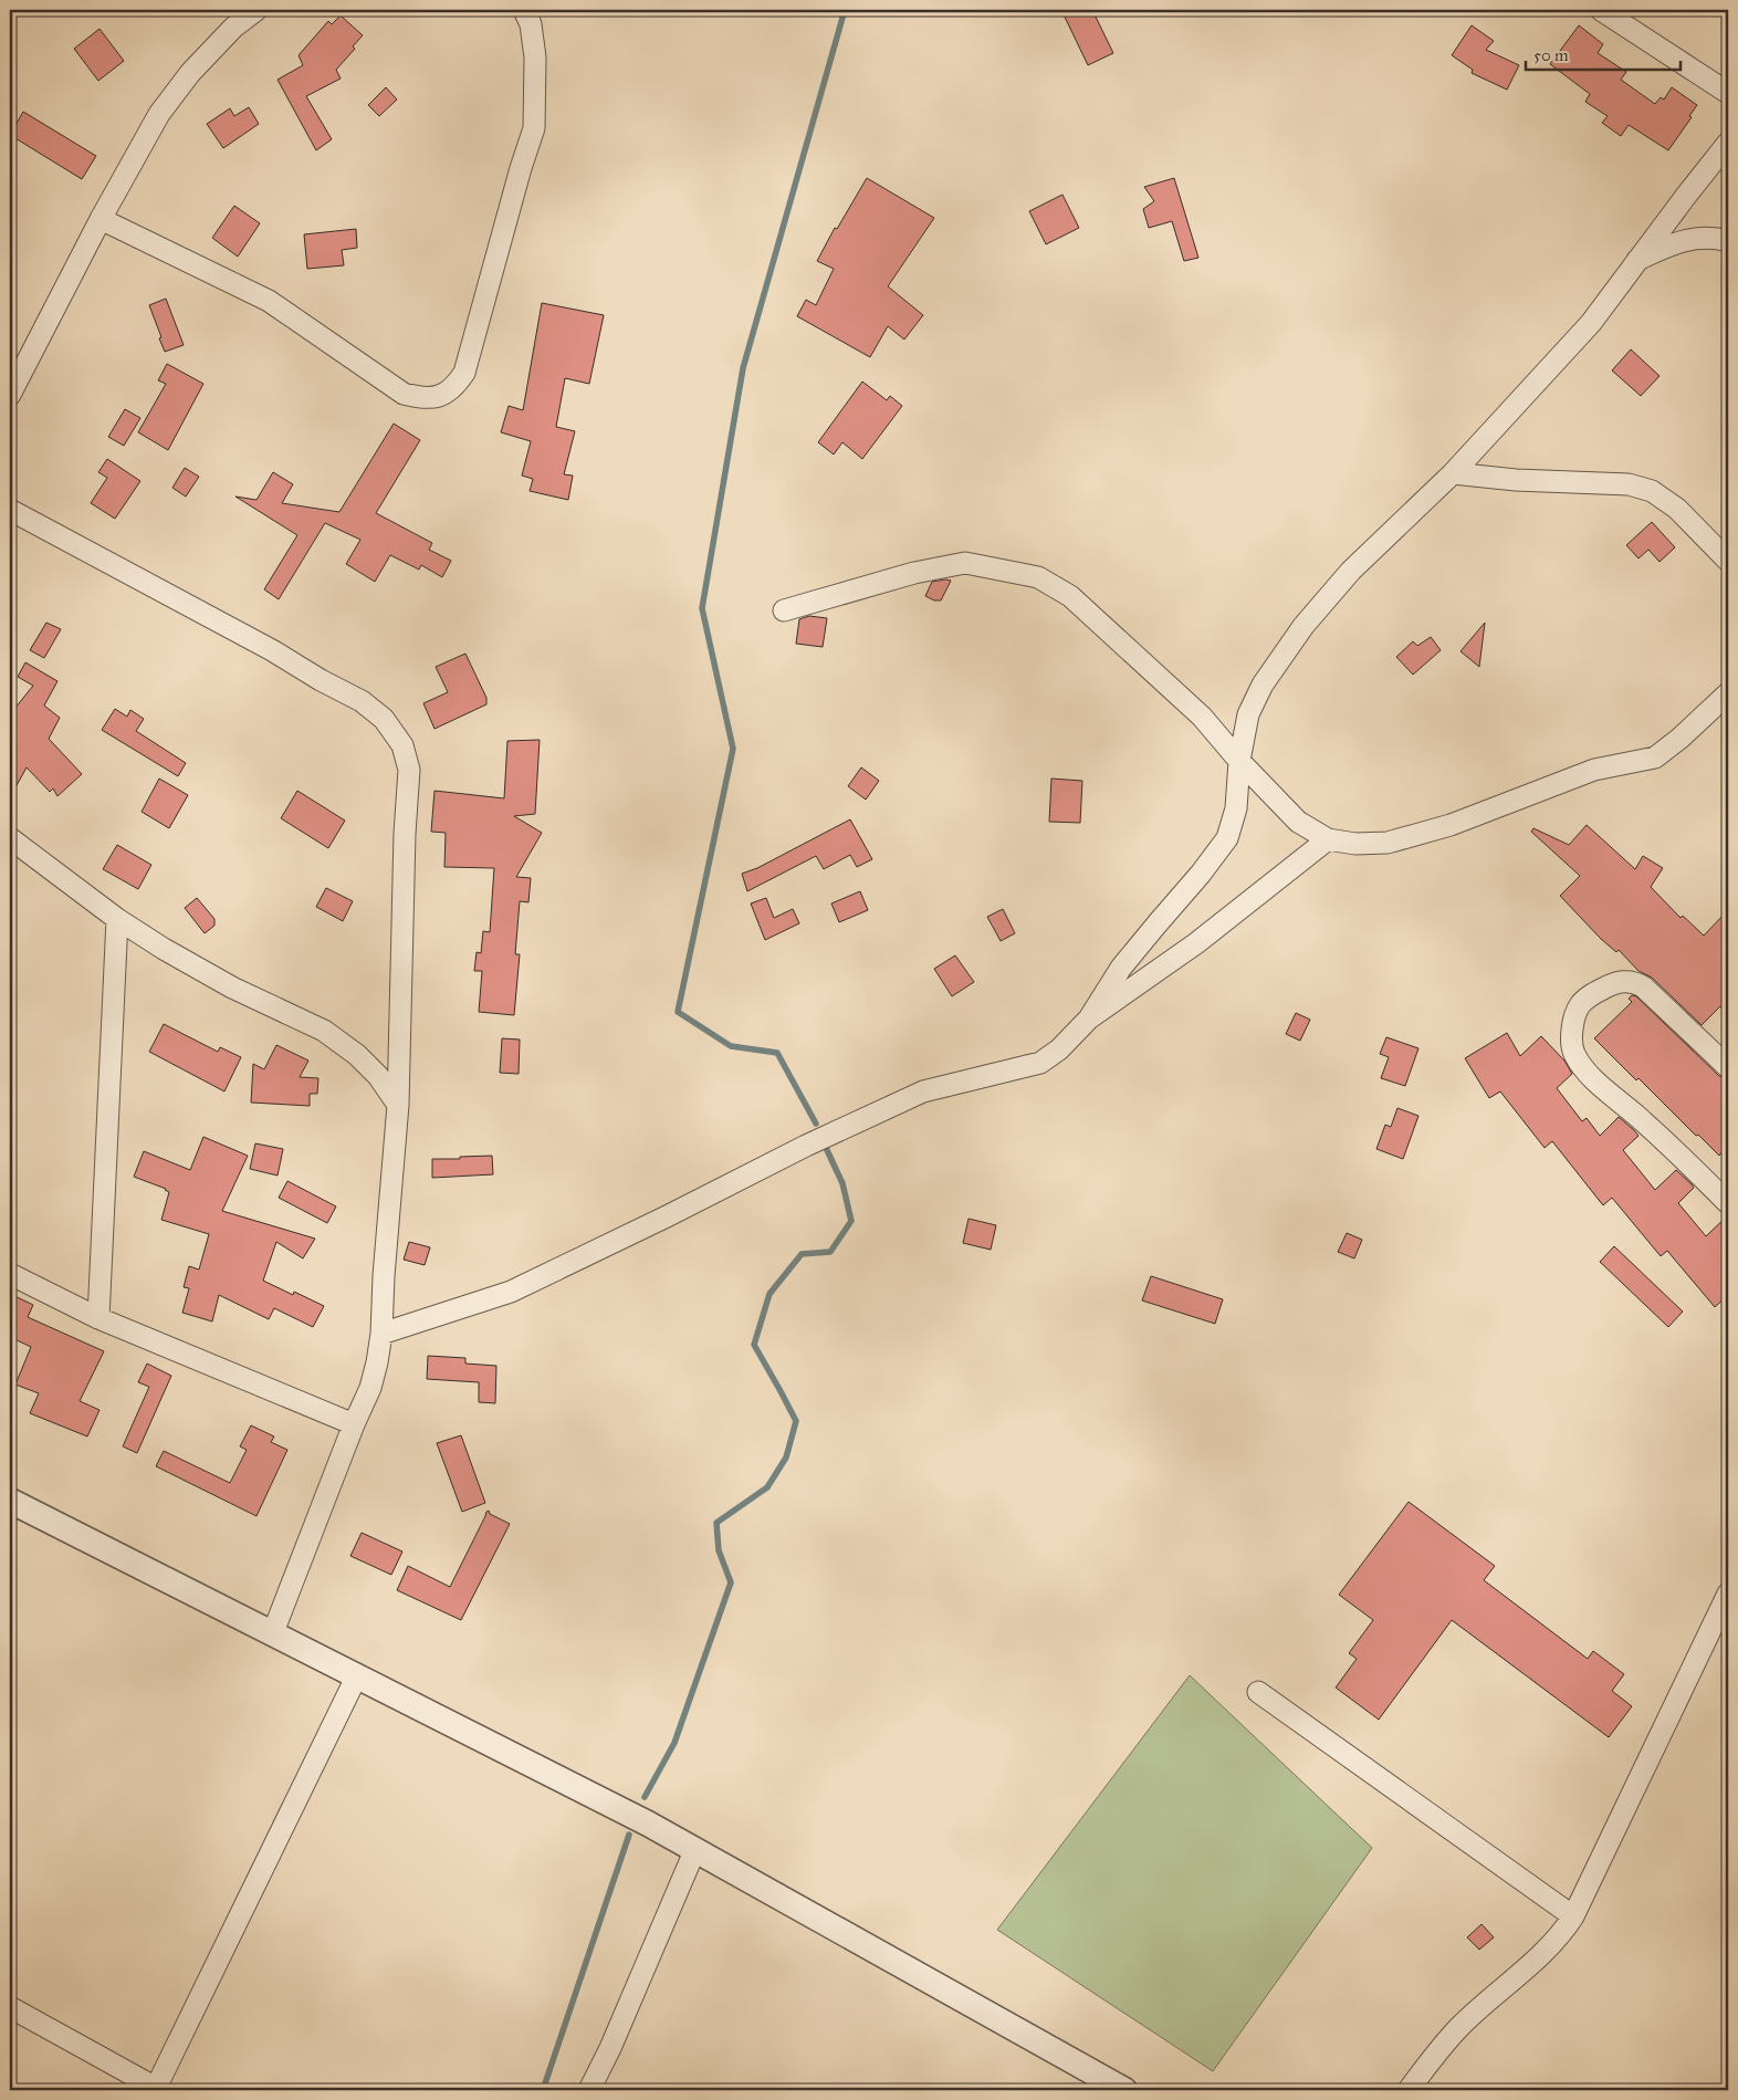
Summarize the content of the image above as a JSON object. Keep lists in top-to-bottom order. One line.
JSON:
{"scale_bar":"50 m"}
